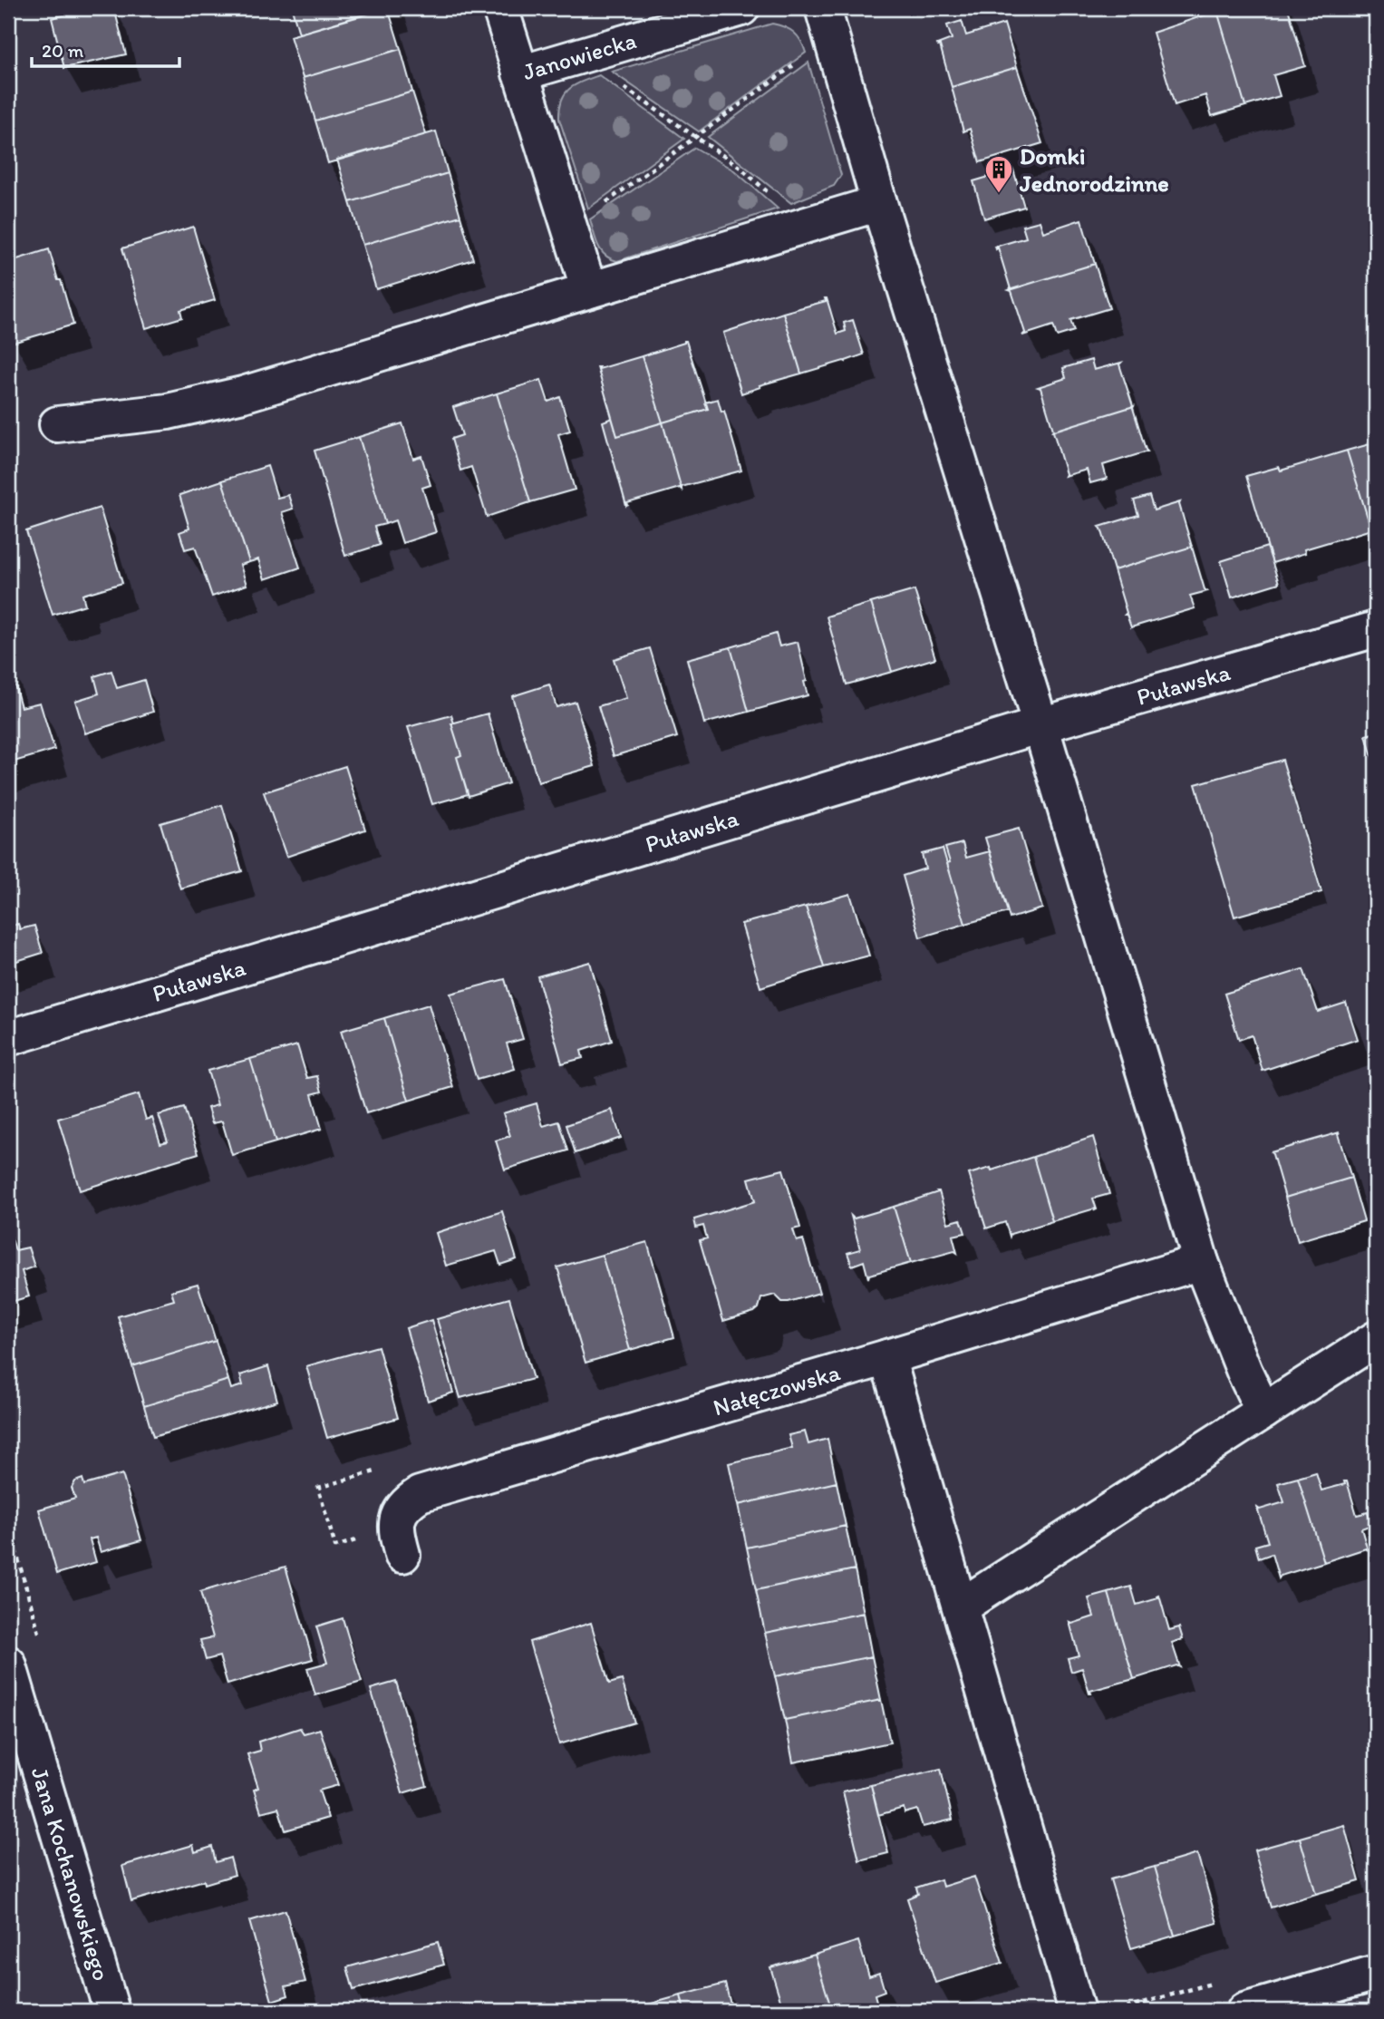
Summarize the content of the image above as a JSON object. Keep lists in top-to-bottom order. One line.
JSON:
{"streets":{"street":["Janowiecka","Puławska","Nałęczowska","Jana Kochanowskiego"]},"places":{"building":["Domki Jednorodzinne"]},"scale_bar":"20 m"}
